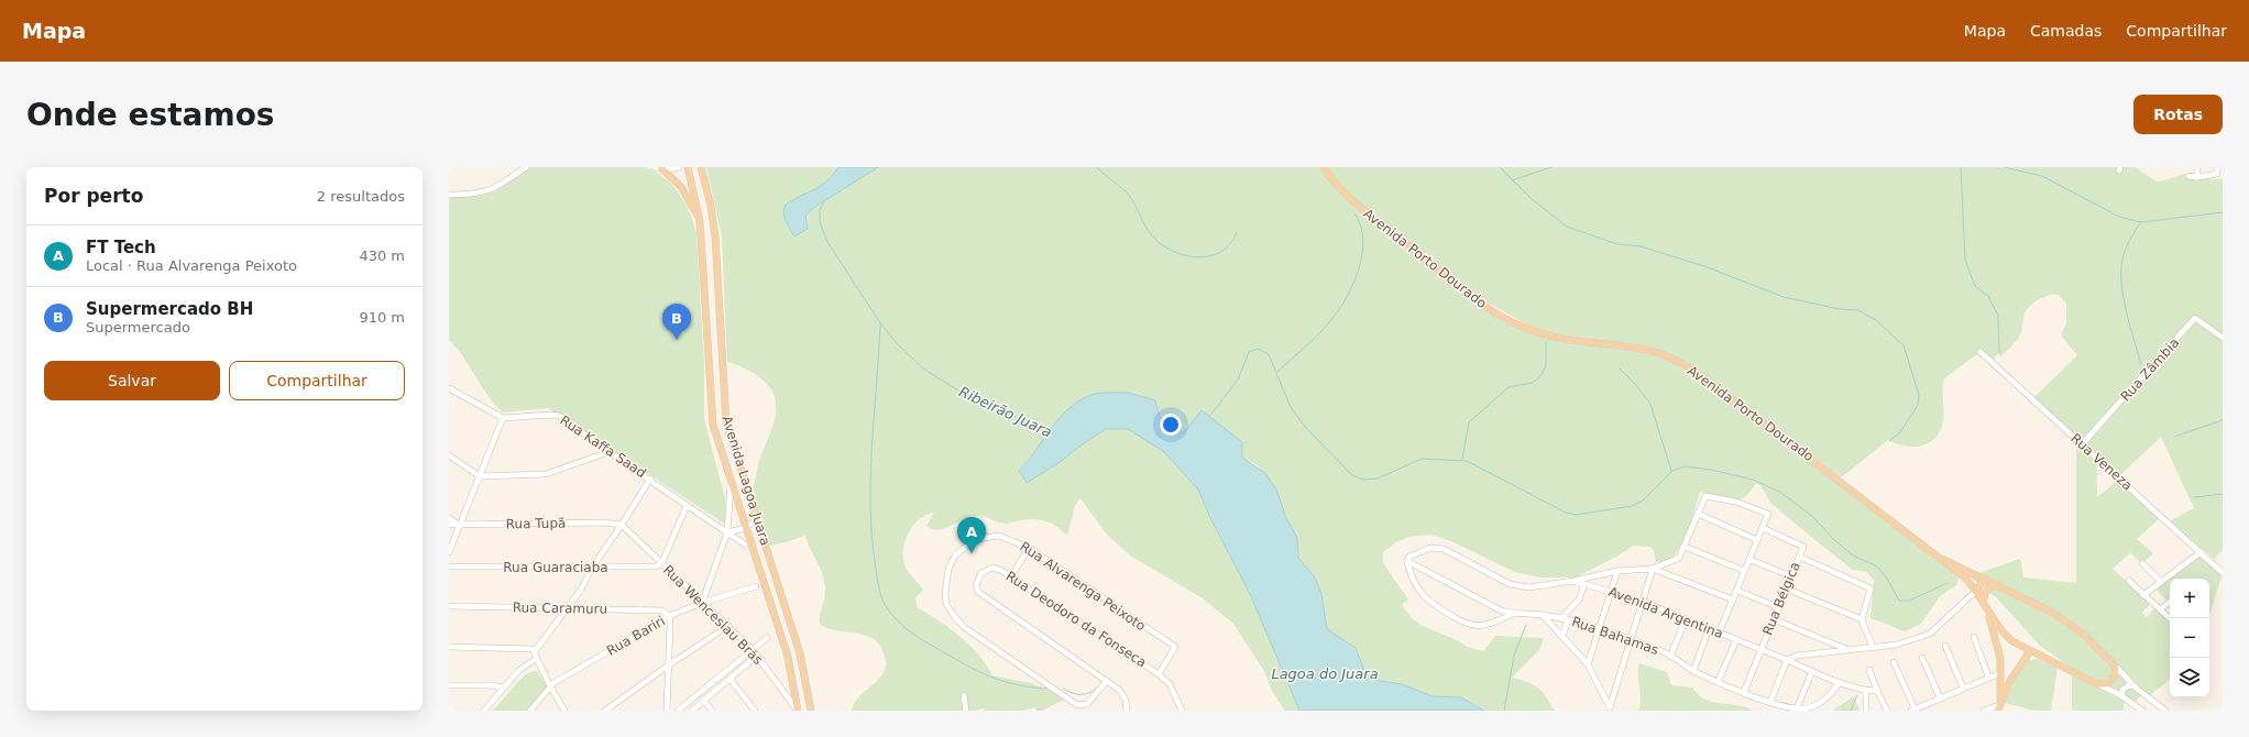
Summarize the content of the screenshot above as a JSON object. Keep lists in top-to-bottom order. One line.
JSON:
{"streets":{"main road":["Avenida Porto Dourado","Avenida Lagoa Juara"],"street":["Rua Zâmbia","Rua Kaffa Saad","Rua Veneza","Rua Tupã","Rua Guaraciaba","Rua Alvarenga Peixoto","Rua Bélgica","Rua Caramuru","Avenida Argentina","Rua Wenceslau Brás","Rua Deodoro da Fonseca","Rua Bariri","Rua Bahamas"]},"crossings":[["Rua Zâmbia","Rua Veneza"],["Avenida Lagoa Juara","Rua Wenceslau Brás"],["Rua Tupã","Rua Wenceslau Brás"],["Rua Guaraciaba","Rua Wenceslau Brás"],["Rua Alvarenga Peixoto","Rua Deodoro da Fonseca"],["Rua Bélgica","Avenida Argentina"],["Rua Bélgica","Rua Bahamas"],["Rua Caramuru","Rua Bariri"],["Avenida Argentina","Rua Bahamas"],["Rua Wenceslau Brás","Rua Bariri"]],"water":["Ribeirão Juara","Lagoa do Juara"],"page":{"header":"Mapa","nav":["Mapa","Camadas","Compartilhar"],"buttons":["Rotas",["Salvar","Compartilhar"]],"title":"Onde estamos","heading":["Por perto","2 resultados"],"list":[{"mark":"A","name":"FT Tech","note":"Local · Rua Alvarenga Peixoto","value":"430 m"},{"mark":"B","name":"Supermercado BH","note":"Supermercado","value":"910 m"}],"pins":["B","A"],"map_buttons":["+","−"]}}
